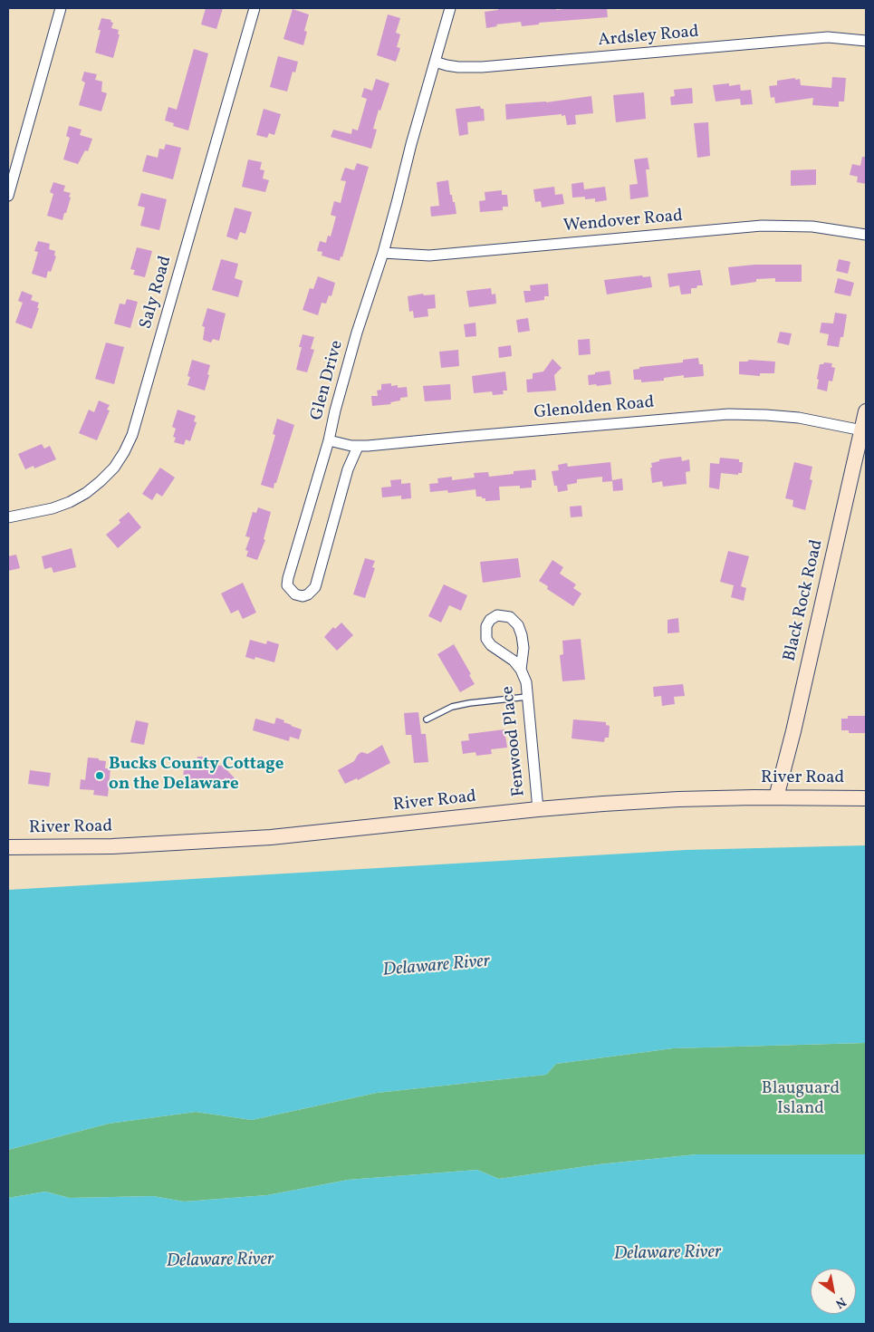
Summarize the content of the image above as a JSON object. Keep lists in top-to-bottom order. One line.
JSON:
{"streets":{"main road":["Black Rock Road","River Road"],"street":["Ardsley Road","Wendover Road","Saly Road","Glen Drive","Glenolden Road","Fenwood Place"]},"crossings":[["Ardsley Road","Glen Drive"],["Wendover Road","Glen Drive"],["Glen Drive","Glenolden Road"],["Glenolden Road","Black Rock Road"],["Black Rock Road","River Road"],["Fenwood Place","River Road"]],"water":["Delaware River"],"parks":["Blauguard Island"],"places":["Bucks County Cottage on the Delaware"],"north":"bottom right"}
